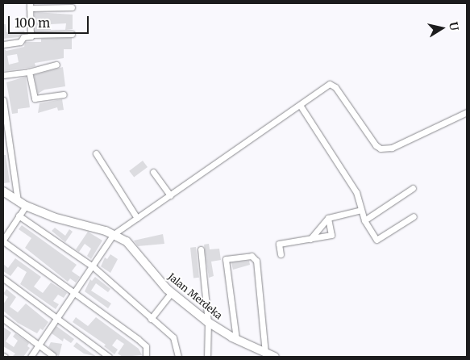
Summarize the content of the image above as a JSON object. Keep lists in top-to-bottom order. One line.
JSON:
{"streets":{"street":["Jalan Merdeka"]},"scale_bar":"100 m","north":"right"}
